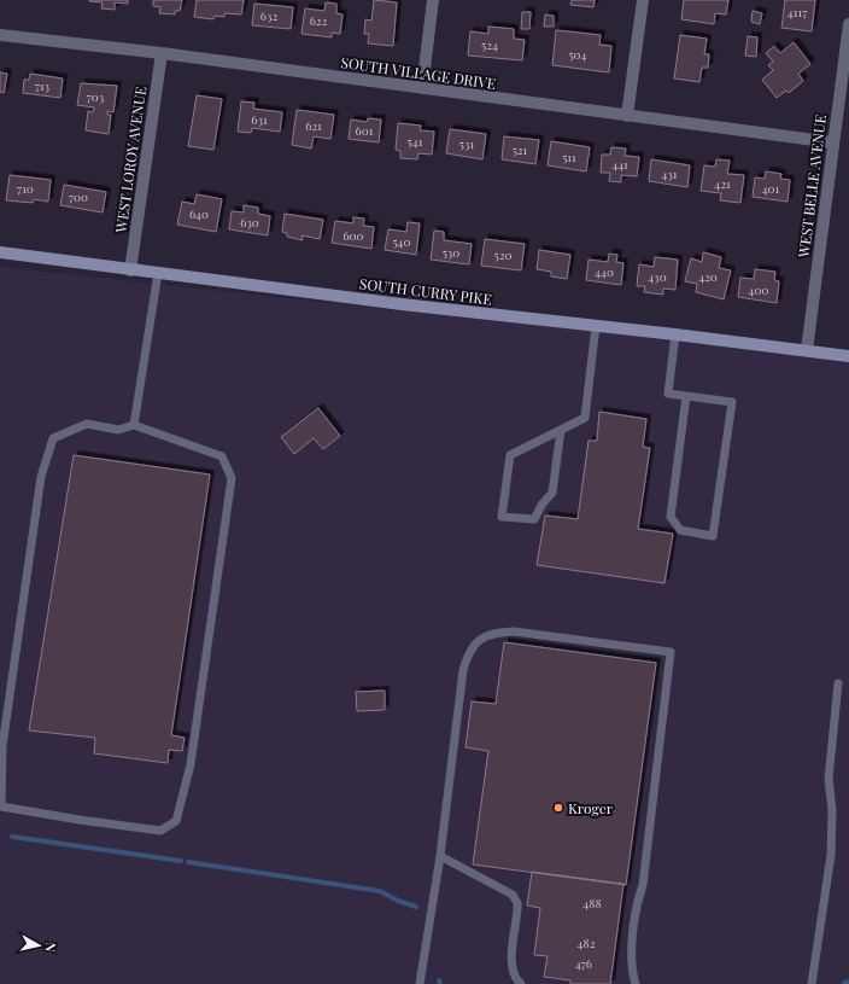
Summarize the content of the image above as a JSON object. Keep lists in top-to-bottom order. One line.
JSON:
{"streets":{"main road":["SOUTH CURRY PIKE"],"street":["SOUTH VILLAGE DRIVE","WEST LOROY AVENUE","WEST BELLE AVENUE"]},"crossings":[["SOUTH VILLAGE DRIVE","WEST LOROY AVENUE"],["SOUTH VILLAGE DRIVE","WEST BELLE AVENUE"],["WEST LOROY AVENUE","SOUTH CURRY PIKE"],["WEST BELLE AVENUE","SOUTH CURRY PIKE"]],"places":["Kroger"],"house_numbers":["4117","632","622","524","504","713","703","631","621","601","541","531","521","511","441","431","421","710","401","700","640","630","600","540","530","520","440","430","420","400","488","482","476"],"north":"right"}
